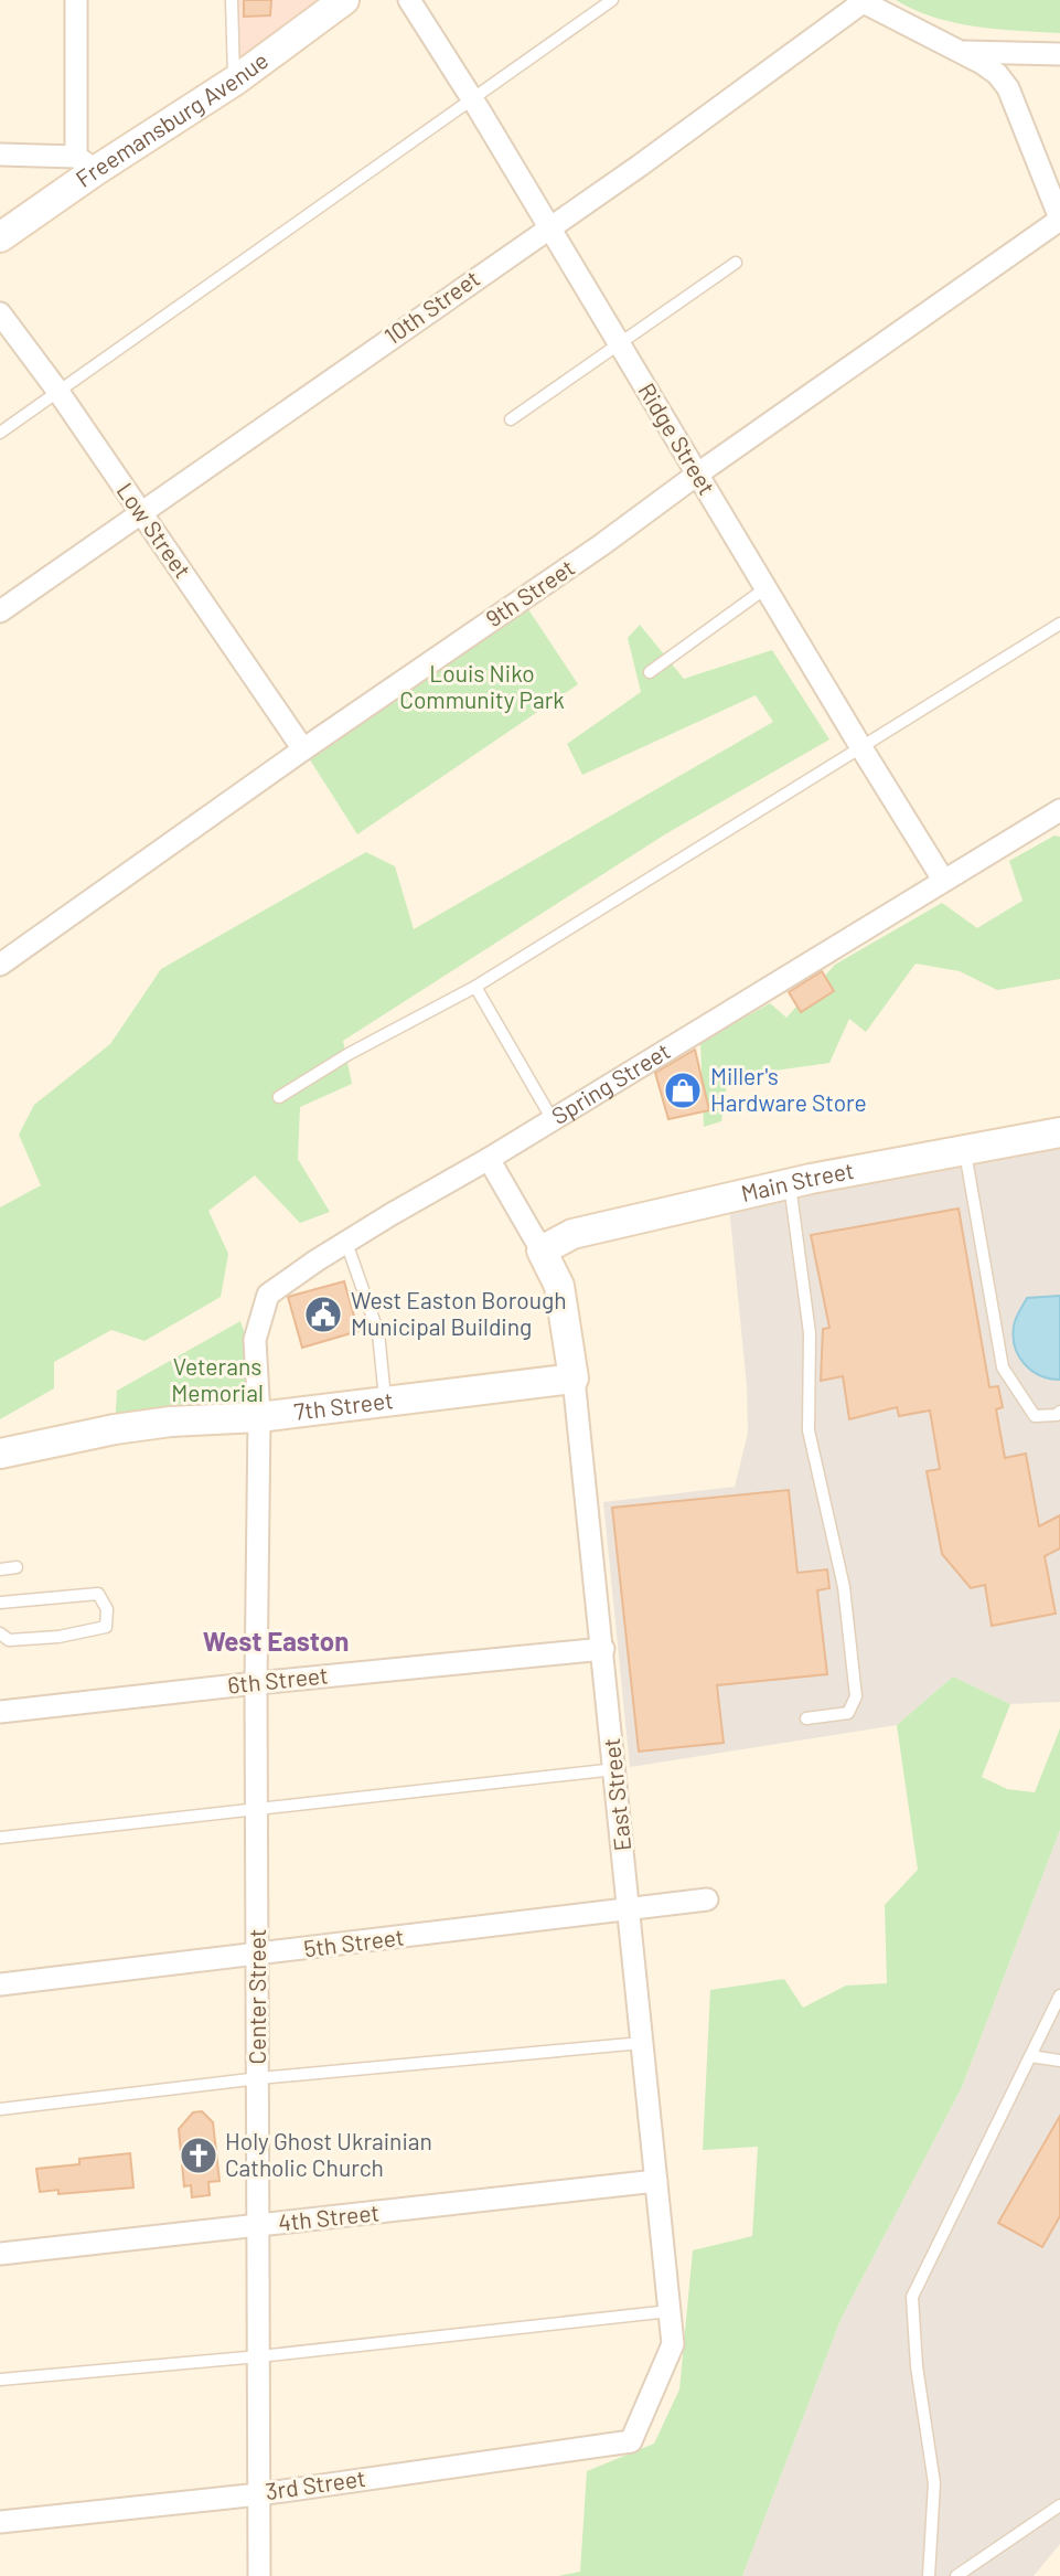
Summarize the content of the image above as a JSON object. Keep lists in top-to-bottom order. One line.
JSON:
{"streets":{"street":["Freemansburg Avenue","10th Street","Ridge Street","Low Street","9th Street","Spring Street","Main Street","7th Street","6th Street","East Street","5th Street","Center Street","4th Street","3rd Street"]},"crossings":[["10th Street","Ridge Street"],["10th Street","Low Street"],["Ridge Street","9th Street"],["Ridge Street","Spring Street"],["Low Street","9th Street"],["Spring Street","7th Street"],["Spring Street","East Street"],["Spring Street","Center Street"],["Main Street","East Street"],["7th Street","East Street"],["7th Street","Center Street"],["6th Street","East Street"],["6th Street","Center Street"],["East Street","5th Street"],["East Street","4th Street"],["East Street","3rd Street"],["5th Street","Center Street"],["Center Street","4th Street"],["Center Street","3rd Street"]],"districts":["West Easton"],"parks":["Louis Niko Community Park","Veterans Memorial"],"places":{"shop":["Miller's Hardware Store"],"public building":["West Easton Borough Municipal Building"],"church":["Holy Ghost Ukrainian Catholic Church"]}}
